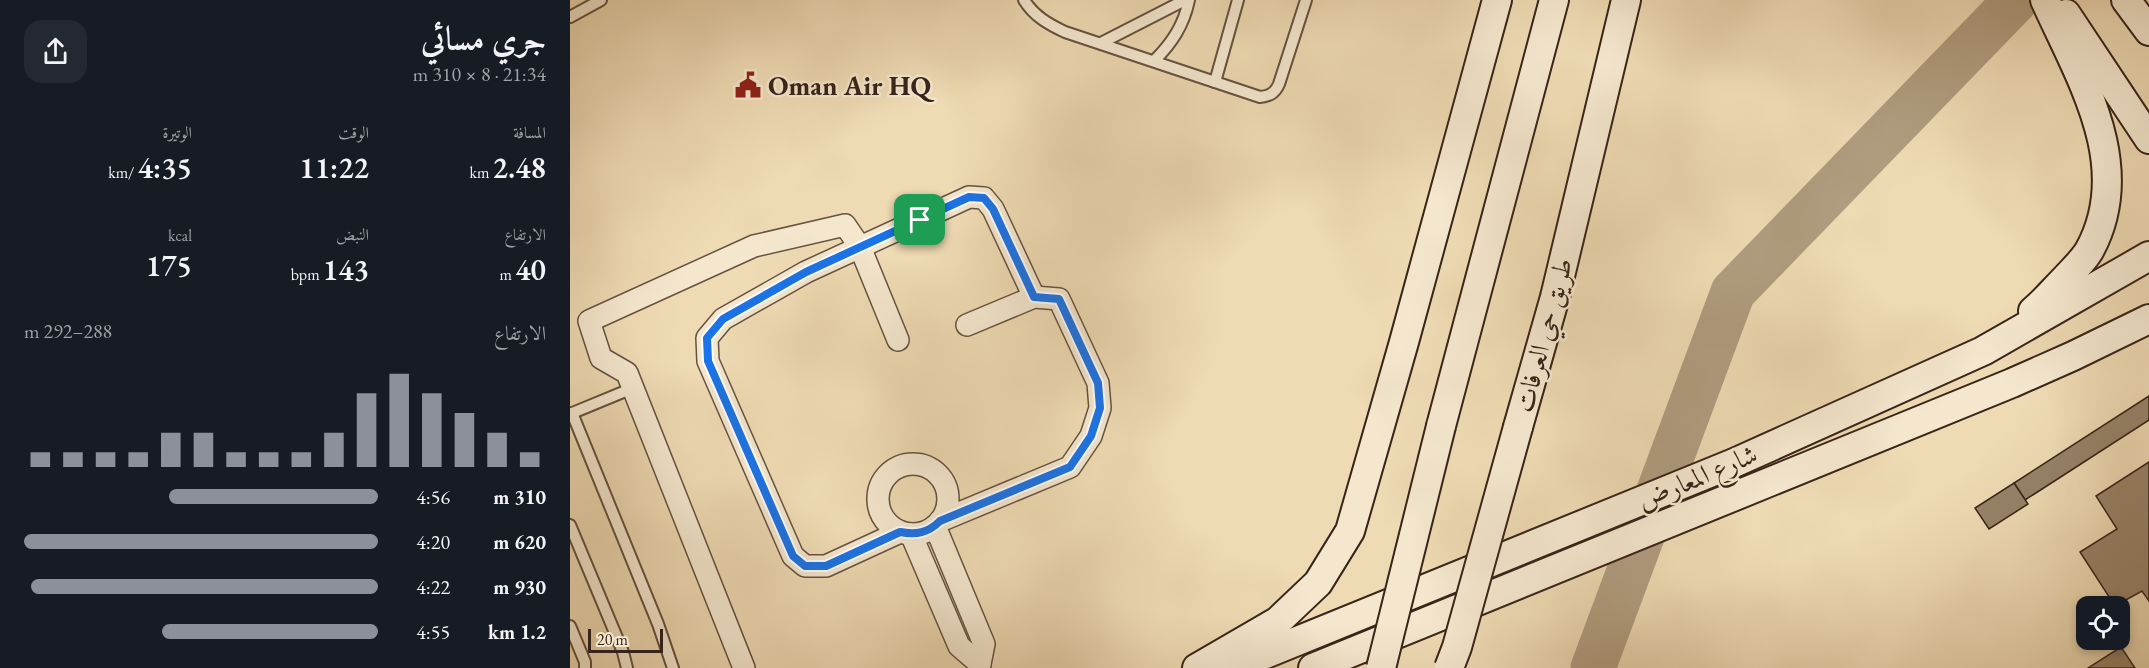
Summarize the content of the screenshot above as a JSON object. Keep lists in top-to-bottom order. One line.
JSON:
{"streets":{"main road":["طريق حي العرفات","شارع المعارض"]},"places":{"public building":["Oman Air HQ"]},"scale_bar":"20 m","page":{"heading":["جري مسائي","21:34 · 8 × 310 m"],"stats":[["المسافة","2.48 km"],["الوقت","11:22"],["الوتيرة","4:35 /km"],["الارتفاع","40 m"],["النبض","143 bpm"],["kcal","175"]],"chart":["الارتفاع","288–292 m"],"list":[{"name":"310 m","note":"4:56"},{"name":"620 m","note":"4:20"},{"name":"930 m","note":"4:22"},{"name":"1.2 km","note":"4:55"}],"scale":"20 m"}}
